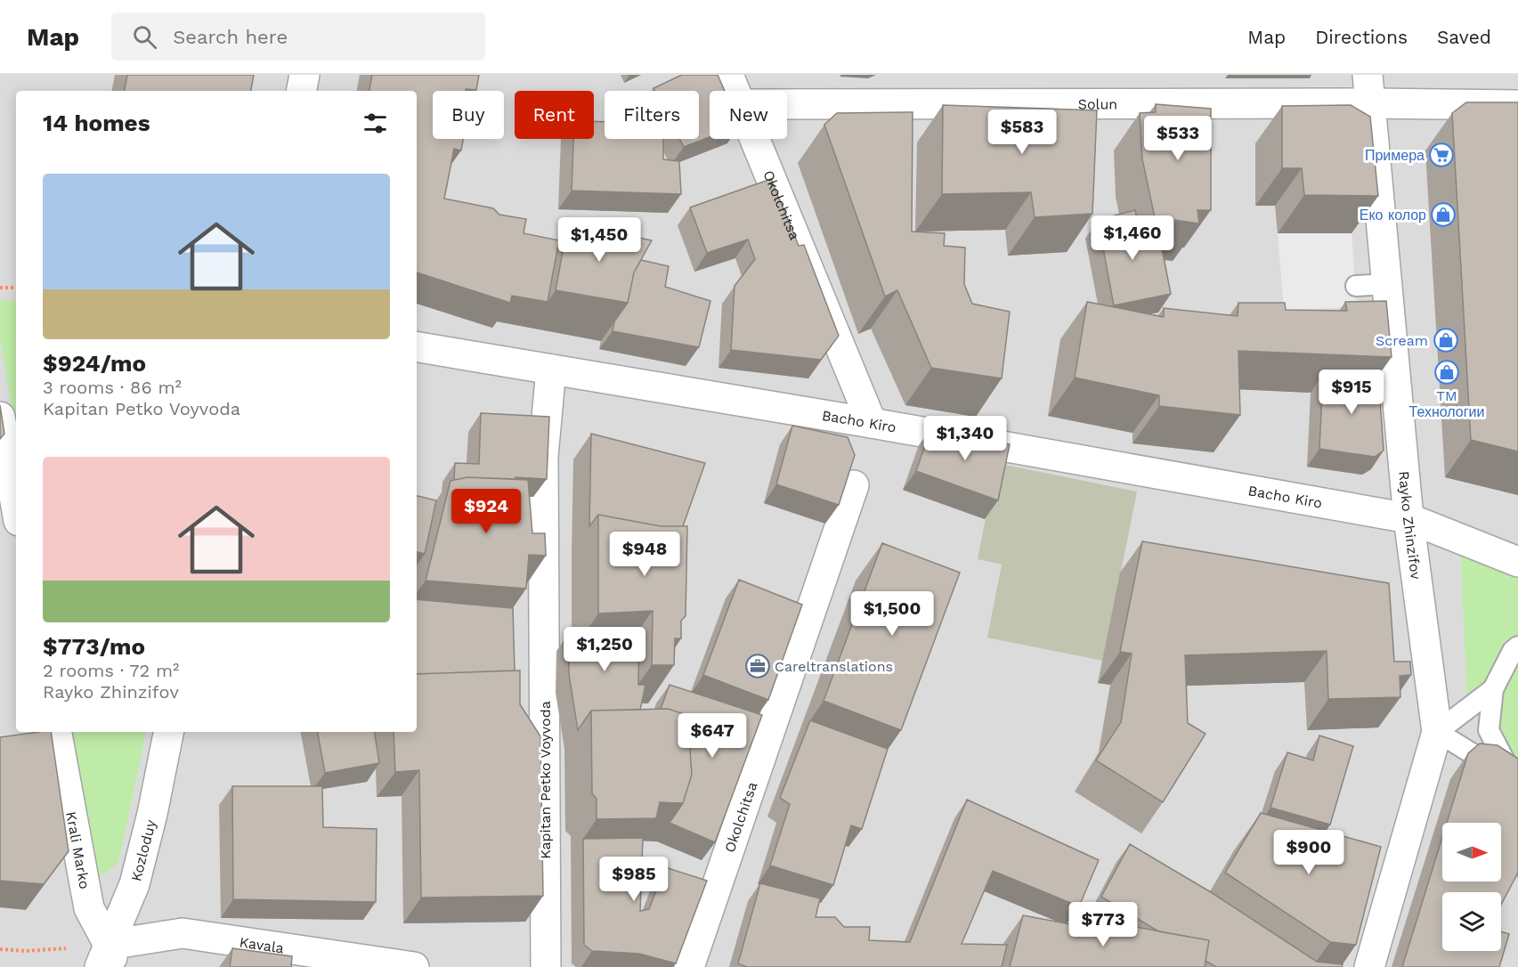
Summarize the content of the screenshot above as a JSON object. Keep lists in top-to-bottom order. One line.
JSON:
{"streets":{"street":["Solun","Okolchitsa","Bacho Kiro","Rayko Zhinzifov","Kapitan Petko Voyvoda","Krali Marko","Kozloduy","Kavala"]},"crossings":[["Solun","Rayko Zhinzifov"],["Okolchitsa","Bacho Kiro"],["Bacho Kiro","Rayko Zhinzifov"],["Bacho Kiro","Kapitan Petko Voyvoda"],["Krali Marko","Kozloduy"],["Krali Marko","Kavala"],["Kozloduy","Kavala"]],"places":{"supermarket":["Примера"],"shop":["Еко колор","Scream","TM Технологии"],"office":["Careltranslations"]},"north":"right","page":{"header":"Map","search":"Search here","nav":["Map","Directions","Saved"],"chip":["Buy","Rent","Filters","New"],"heading":"14 homes","price":["$583","$533","$1,460","$1,450","$915","$1,340","$924","$948","$1,500","$1,250","$647","$900","$985","$773"],"list":[{"name":"$924/mo","note":"3 rooms · 86 m² · Kapitan Petko Voyvoda"},{"name":"$773/mo","note":"2 rooms · 72 m² · Rayko Zhinzifov"}]}}
